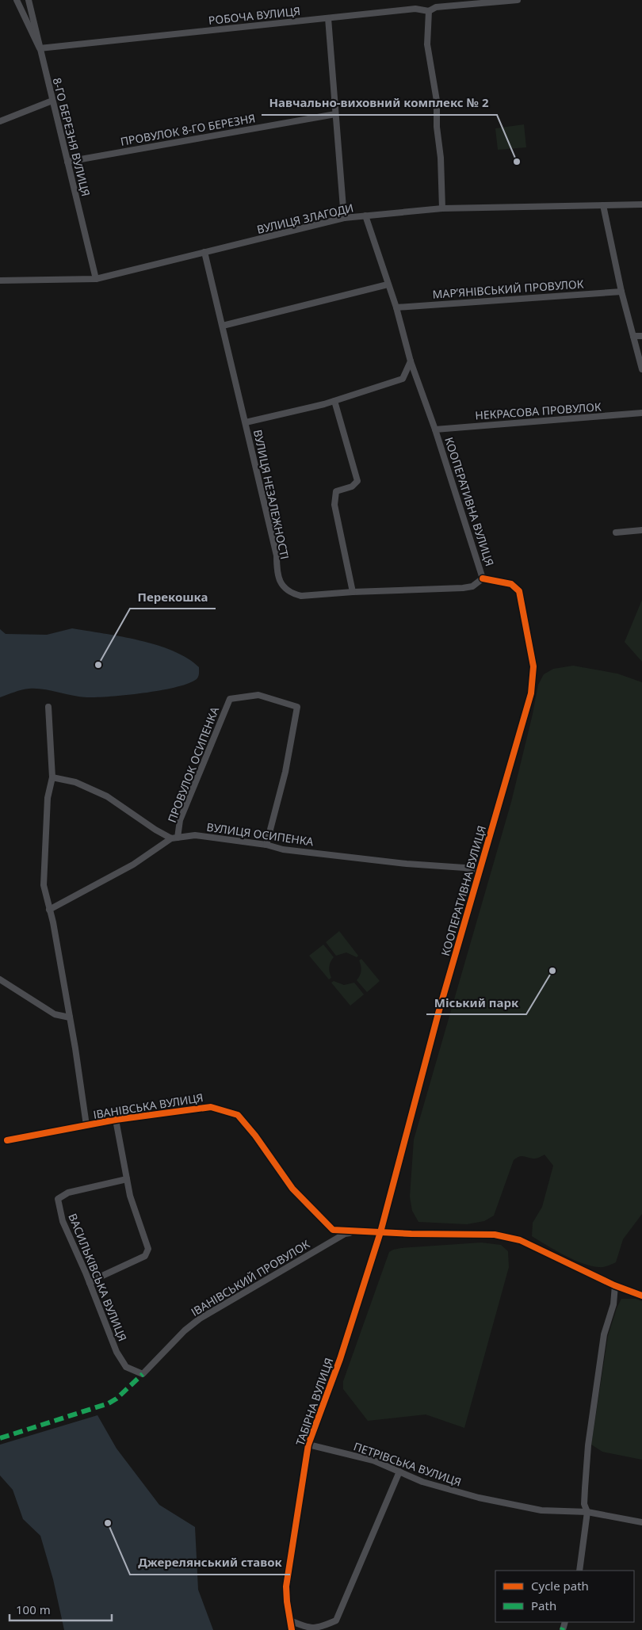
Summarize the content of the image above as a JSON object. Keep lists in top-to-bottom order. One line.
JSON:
{"streets":{"street":["РОБОЧА ВУЛИЦЯ","ПРОВУЛОК 8-ГО БЕРЕЗНЯ","8-ГО БЕРЕЗНЯ ВУЛИЦЯ","ВУЛИЦЯ ЗЛАГОДИ","МАР’ЯНІВСЬКИЙ ПРОВУЛОК","НЕКРАСОВА ПРОВУЛОК","ВУЛИЦЯ НЕЗАЛЕЖНОСТІ","КООПЕРАТИВНА ВУЛИЦЯ","ПРОВУЛОК ОСИПЕНКА","ВУЛИЦЯ ОСИПЕНКА","ІВАНІВСЬКА ВУЛИЦЯ","ВАСИЛЬКІВСЬКА ВУЛИЦЯ","ІВАНІВСЬКИЙ ПРОВУЛОК","ТАБІРНА ВУЛИЦЯ","ПЕТРІВСЬКА ВУЛИЦЯ"]},"crossings":[["РОБОЧА ВУЛИЦЯ","8-ГО БЕРЕЗНЯ ВУЛИЦЯ"],["ПРОВУЛОК 8-ГО БЕРЕЗНЯ","8-ГО БЕРЕЗНЯ ВУЛИЦЯ"],["8-ГО БЕРЕЗНЯ ВУЛИЦЯ","ВУЛИЦЯ ЗЛАГОДИ"],["ВУЛИЦЯ ЗЛАГОДИ","ВУЛИЦЯ НЕЗАЛЕЖНОСТІ"],["ВУЛИЦЯ ЗЛАГОДИ","КООПЕРАТИВНА ВУЛИЦЯ"],["МАР’ЯНІВСЬКИЙ ПРОВУЛОК","КООПЕРАТИВНА ВУЛИЦЯ"],["НЕКРАСОВА ПРОВУЛОК","КООПЕРАТИВНА ВУЛИЦЯ"],["ВУЛИЦЯ НЕЗАЛЕЖНОСТІ","КООПЕРАТИВНА ВУЛИЦЯ"],["КООПЕРАТИВНА ВУЛИЦЯ","ВУЛИЦЯ ОСИПЕНКА"],["КООПЕРАТИВНА ВУЛИЦЯ","ІВАНІВСЬКА ВУЛИЦЯ"],["КООПЕРАТИВНА ВУЛИЦЯ","ТАБІРНА ВУЛИЦЯ"],["ПРОВУЛОК ОСИПЕНКА","ВУЛИЦЯ ОСИПЕНКА"],["ІВАНІВСЬКА ВУЛИЦЯ","ІВАНІВСЬКИЙ ПРОВУЛОК"],["ІВАНІВСЬКА ВУЛИЦЯ","ТАБІРНА ВУЛИЦЯ"],["ВАСИЛЬКІВСЬКА ВУЛИЦЯ","ІВАНІВСЬКИЙ ПРОВУЛОК"],["ТАБІРНА ВУЛИЦЯ","ПЕТРІВСЬКА ВУЛИЦЯ"]],"places":["Навчально-виховний комплекс № 2","Перекошка","Міський парк","Джерелянський ставок"],"legend":["Cycle path","Path"],"scale_bar":"100 m"}
